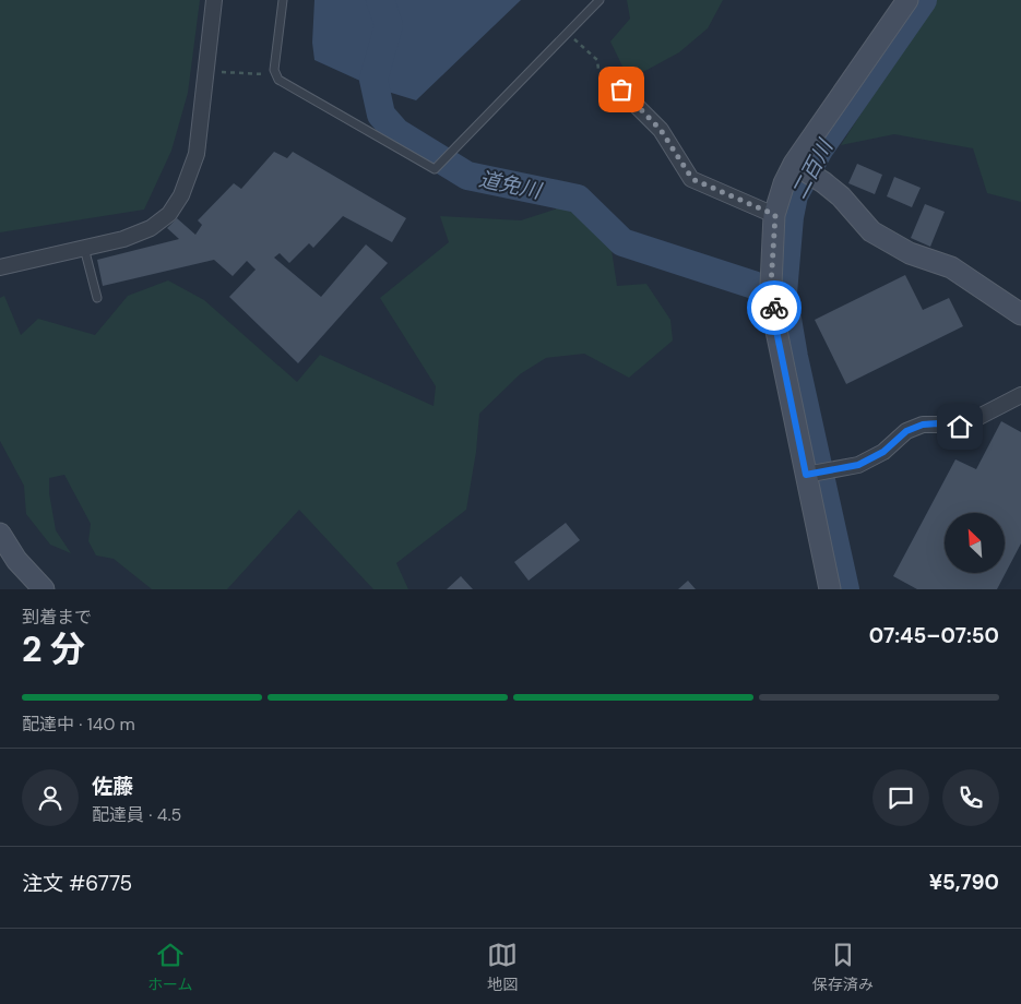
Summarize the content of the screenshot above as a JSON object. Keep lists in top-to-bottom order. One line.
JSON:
{"water":["二百川","道免川"],"north":"top left","page":{"heading":["2 分","到着まで","07:45–07:50"],"panel":["佐藤","配達員 · 4.5","注文 #6775","¥5,790"],"bar":"配達中 · 140 m","tabs":["ホーム","地図","保存済み"]}}
